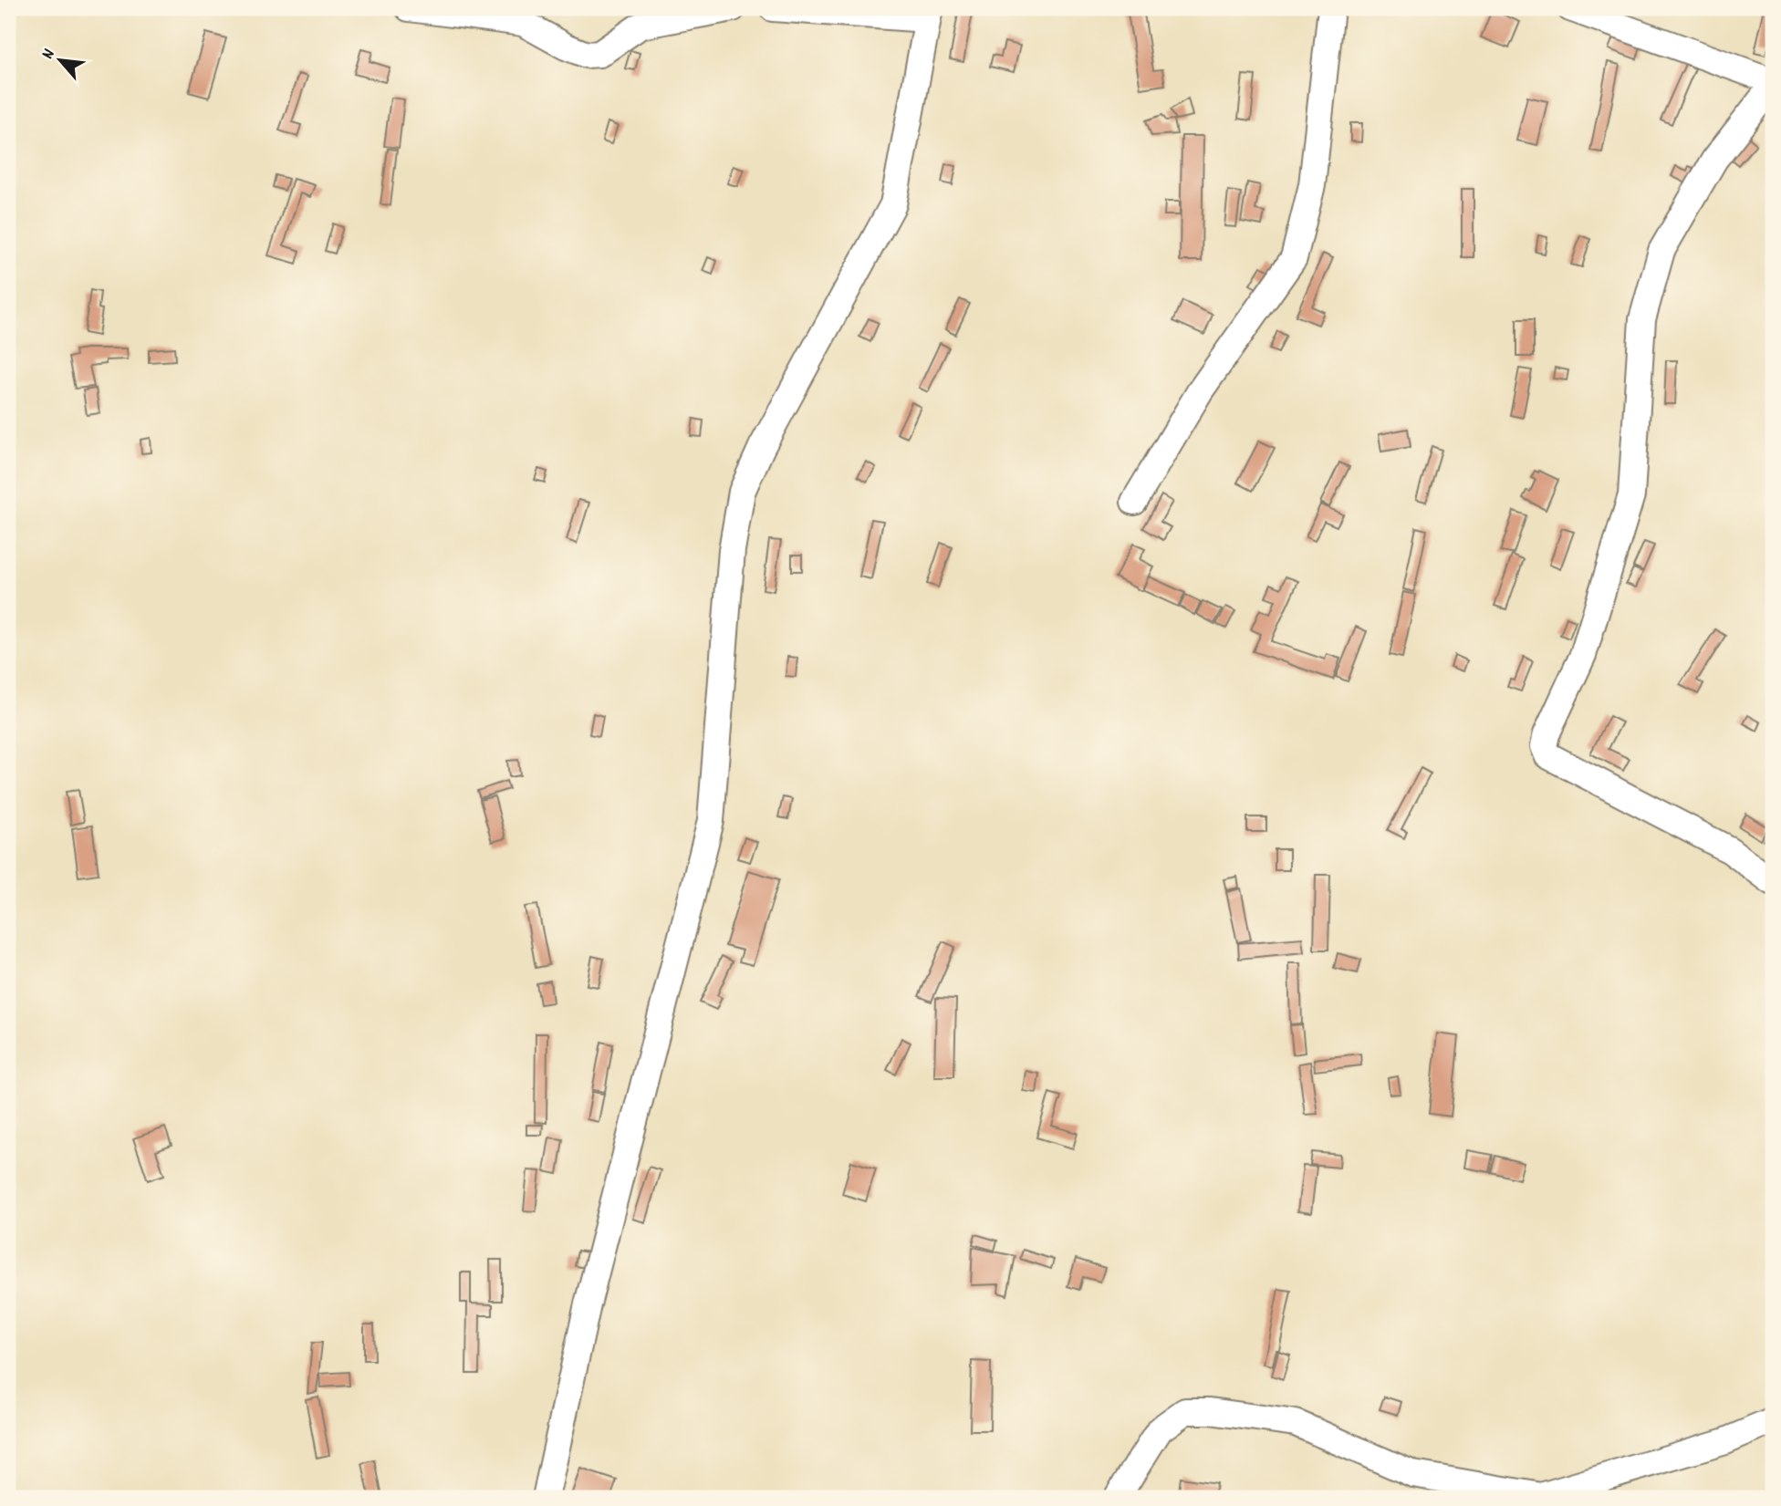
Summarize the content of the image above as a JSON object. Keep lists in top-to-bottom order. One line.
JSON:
{"north":"top left"}
